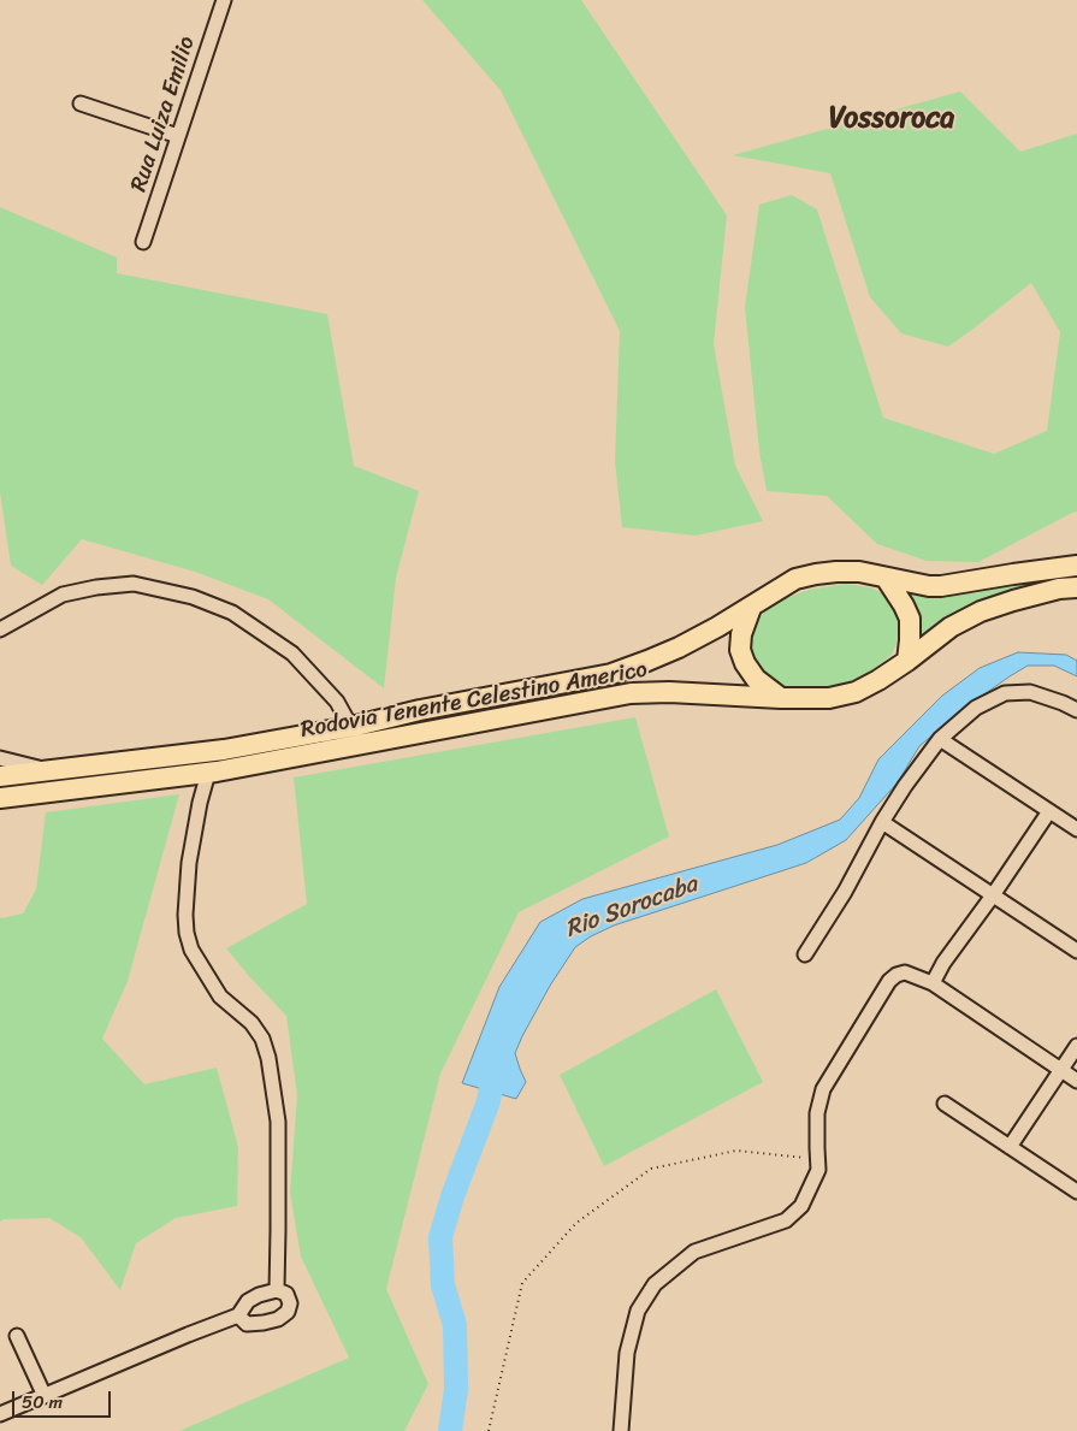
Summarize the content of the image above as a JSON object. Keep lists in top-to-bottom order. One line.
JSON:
{"streets":{"highway":["Rodovia Tenente Celestino Americo"],"street":["Rua Luiza Emilio"]},"districts":["Vossoroca"],"water":["Rio Sorocaba"],"scale_bar":"50 m"}
